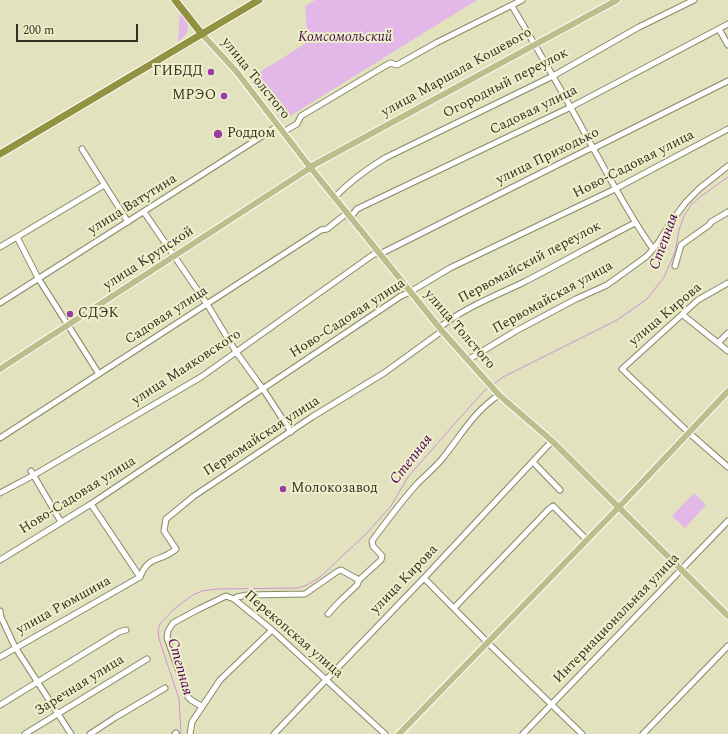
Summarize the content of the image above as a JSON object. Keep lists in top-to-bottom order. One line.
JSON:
{"streets":{"main road":["улица Маршала Кошевого","улица Толстого","улица Крупской"],"street":["Огородный переулок","Садовая улица","улица Приходько","Ново-Садовая улица","улица Ватутина","Первомайский переулок","Первомайская улица","улица Кирова","улица Маяковского","улица Рюмшина","Интернациональная улица","Перекопская улица","Заречная улица"]},"crossings":[["улица Маршала Кошевого","улица Толстого"],["улица Маршала Кошевого","улица Крупской"],["улица Толстого","Огородный переулок"],["улица Толстого","Садовая улица"],["улица Толстого","улица Приходько"],["улица Толстого","Ново-Садовая улица"],["улица Толстого","улица Ватутина"],["улица Толстого","улица Крупской"],["улица Толстого","Первомайский переулок"],["улица Толстого","Первомайская улица"],["улица Толстого","улица Кирова"],["улица Толстого","улица Маяковского"],["улица Толстого","Интернациональная улица"],["улица Приходько","улица Маяковского"],["Первомайский переулок","Первомайская улица"],["Первомайская улица","улица Рюмшина"],["улица Кирова","Перекопская улица"]],"water":["Степная"],"parks":["Комсомольский"],"places":["ГИБДД","МРЭО","Роддом","СДЭК","Молокозавод"],"scale_bar":"200 m"}
